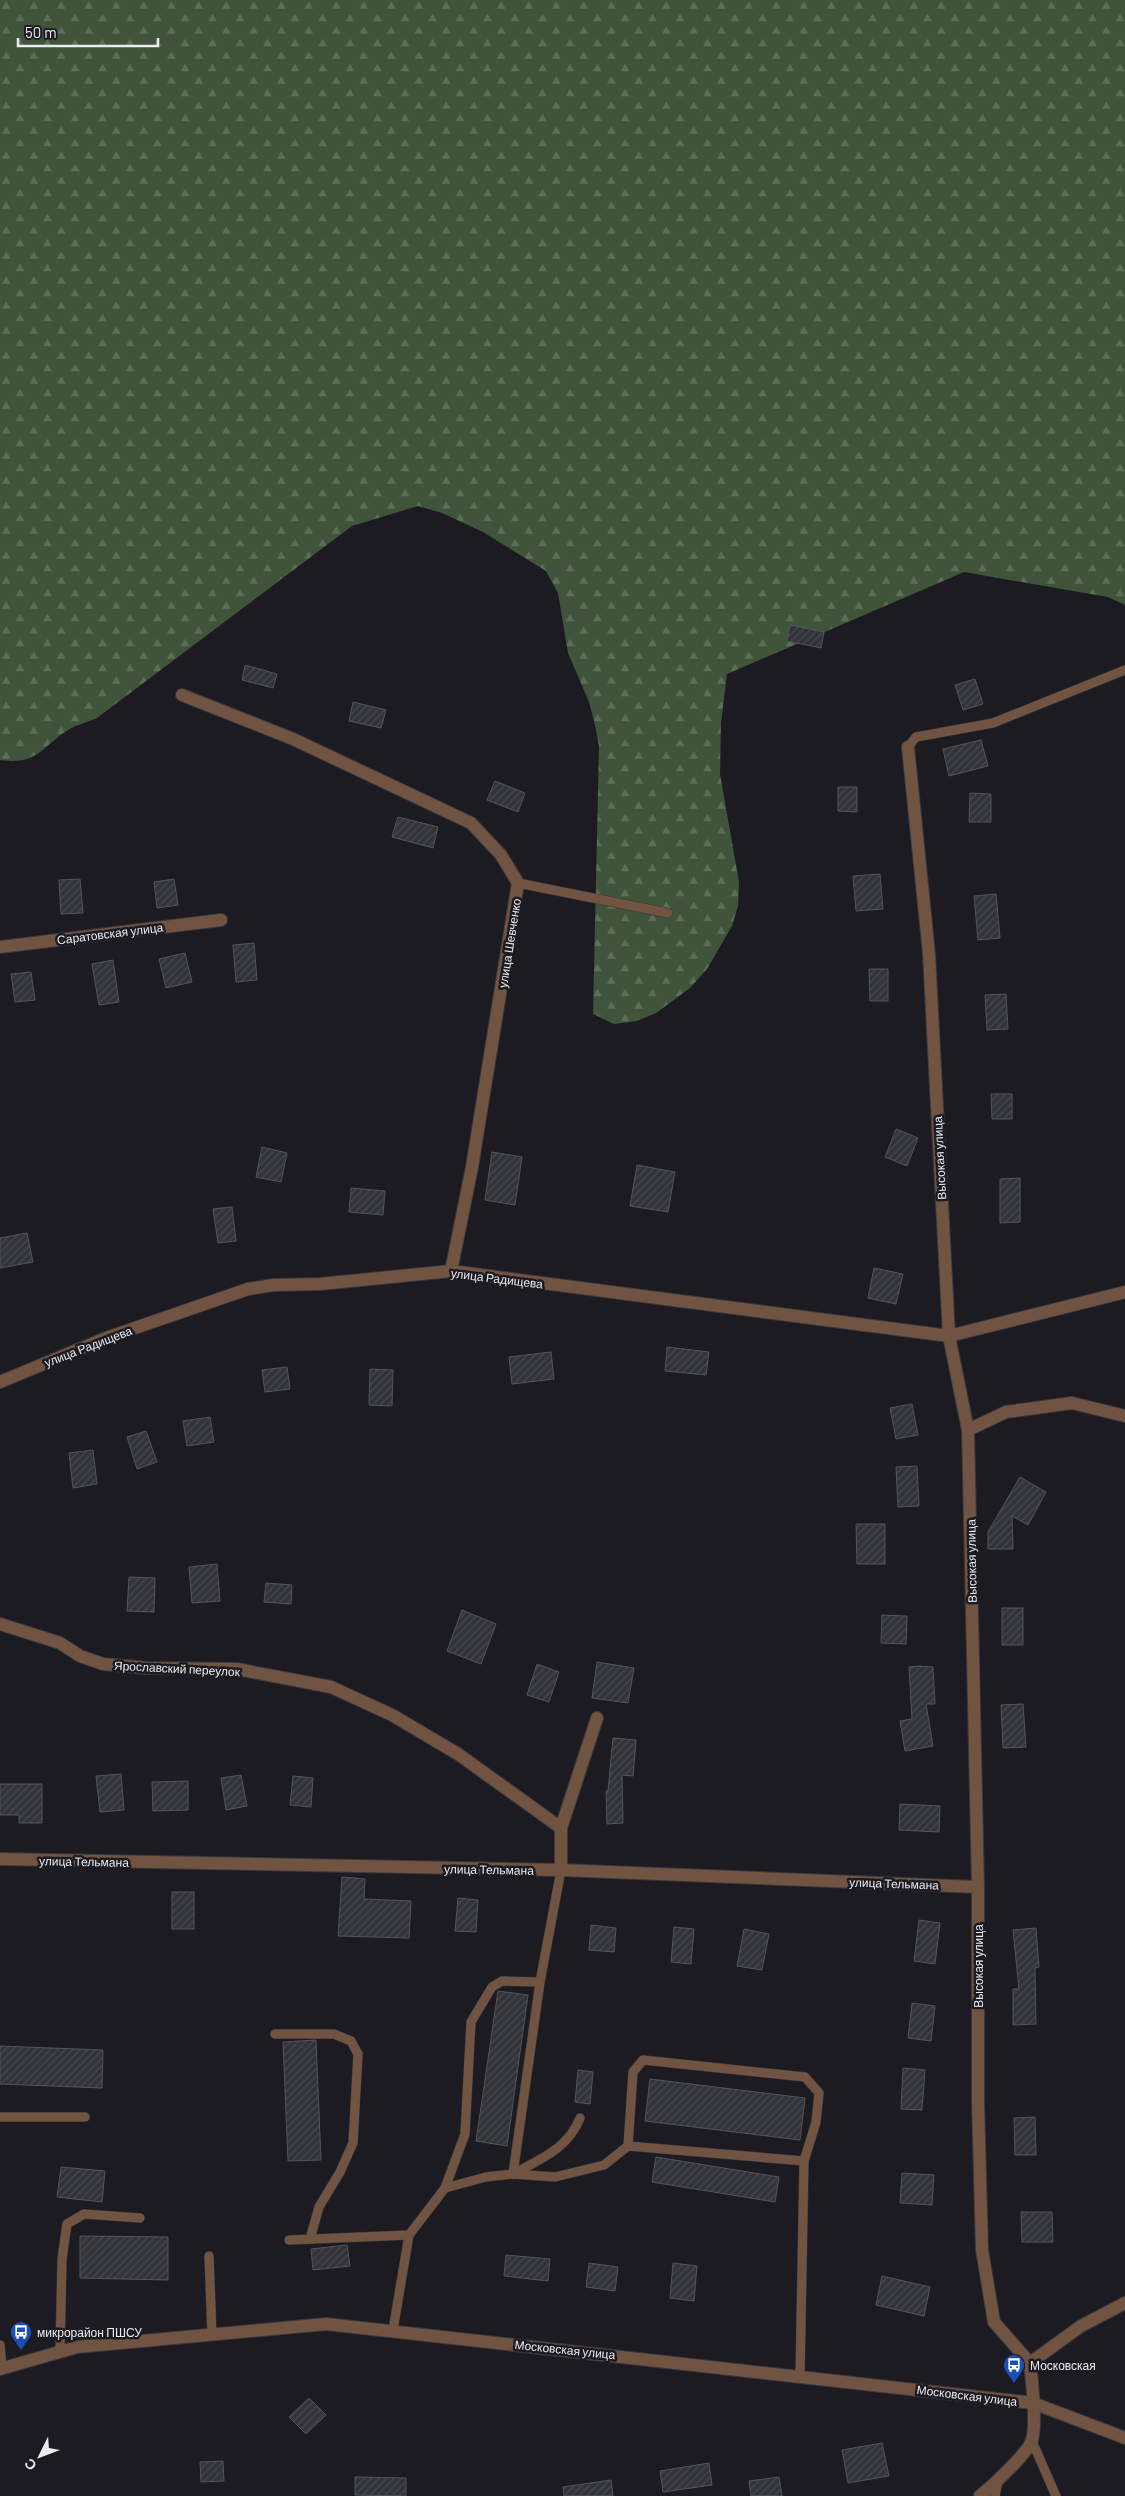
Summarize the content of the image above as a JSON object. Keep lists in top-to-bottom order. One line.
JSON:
{"streets":{"street":["Саратовская улица","улица Шевченко","Высокая улица","улица Радищева","Ярославский переулок","улица Тельмана","Московская улица"]},"crossings":[["улица Шевченко","улица Радищева"],["Высокая улица","улица Радищева"],["Высокая улица","улица Тельмана"]],"places":{"bus stop":["микрорайон ПШСУ","Московская"]},"scale_bar":"50 m","north":"bottom left"}
